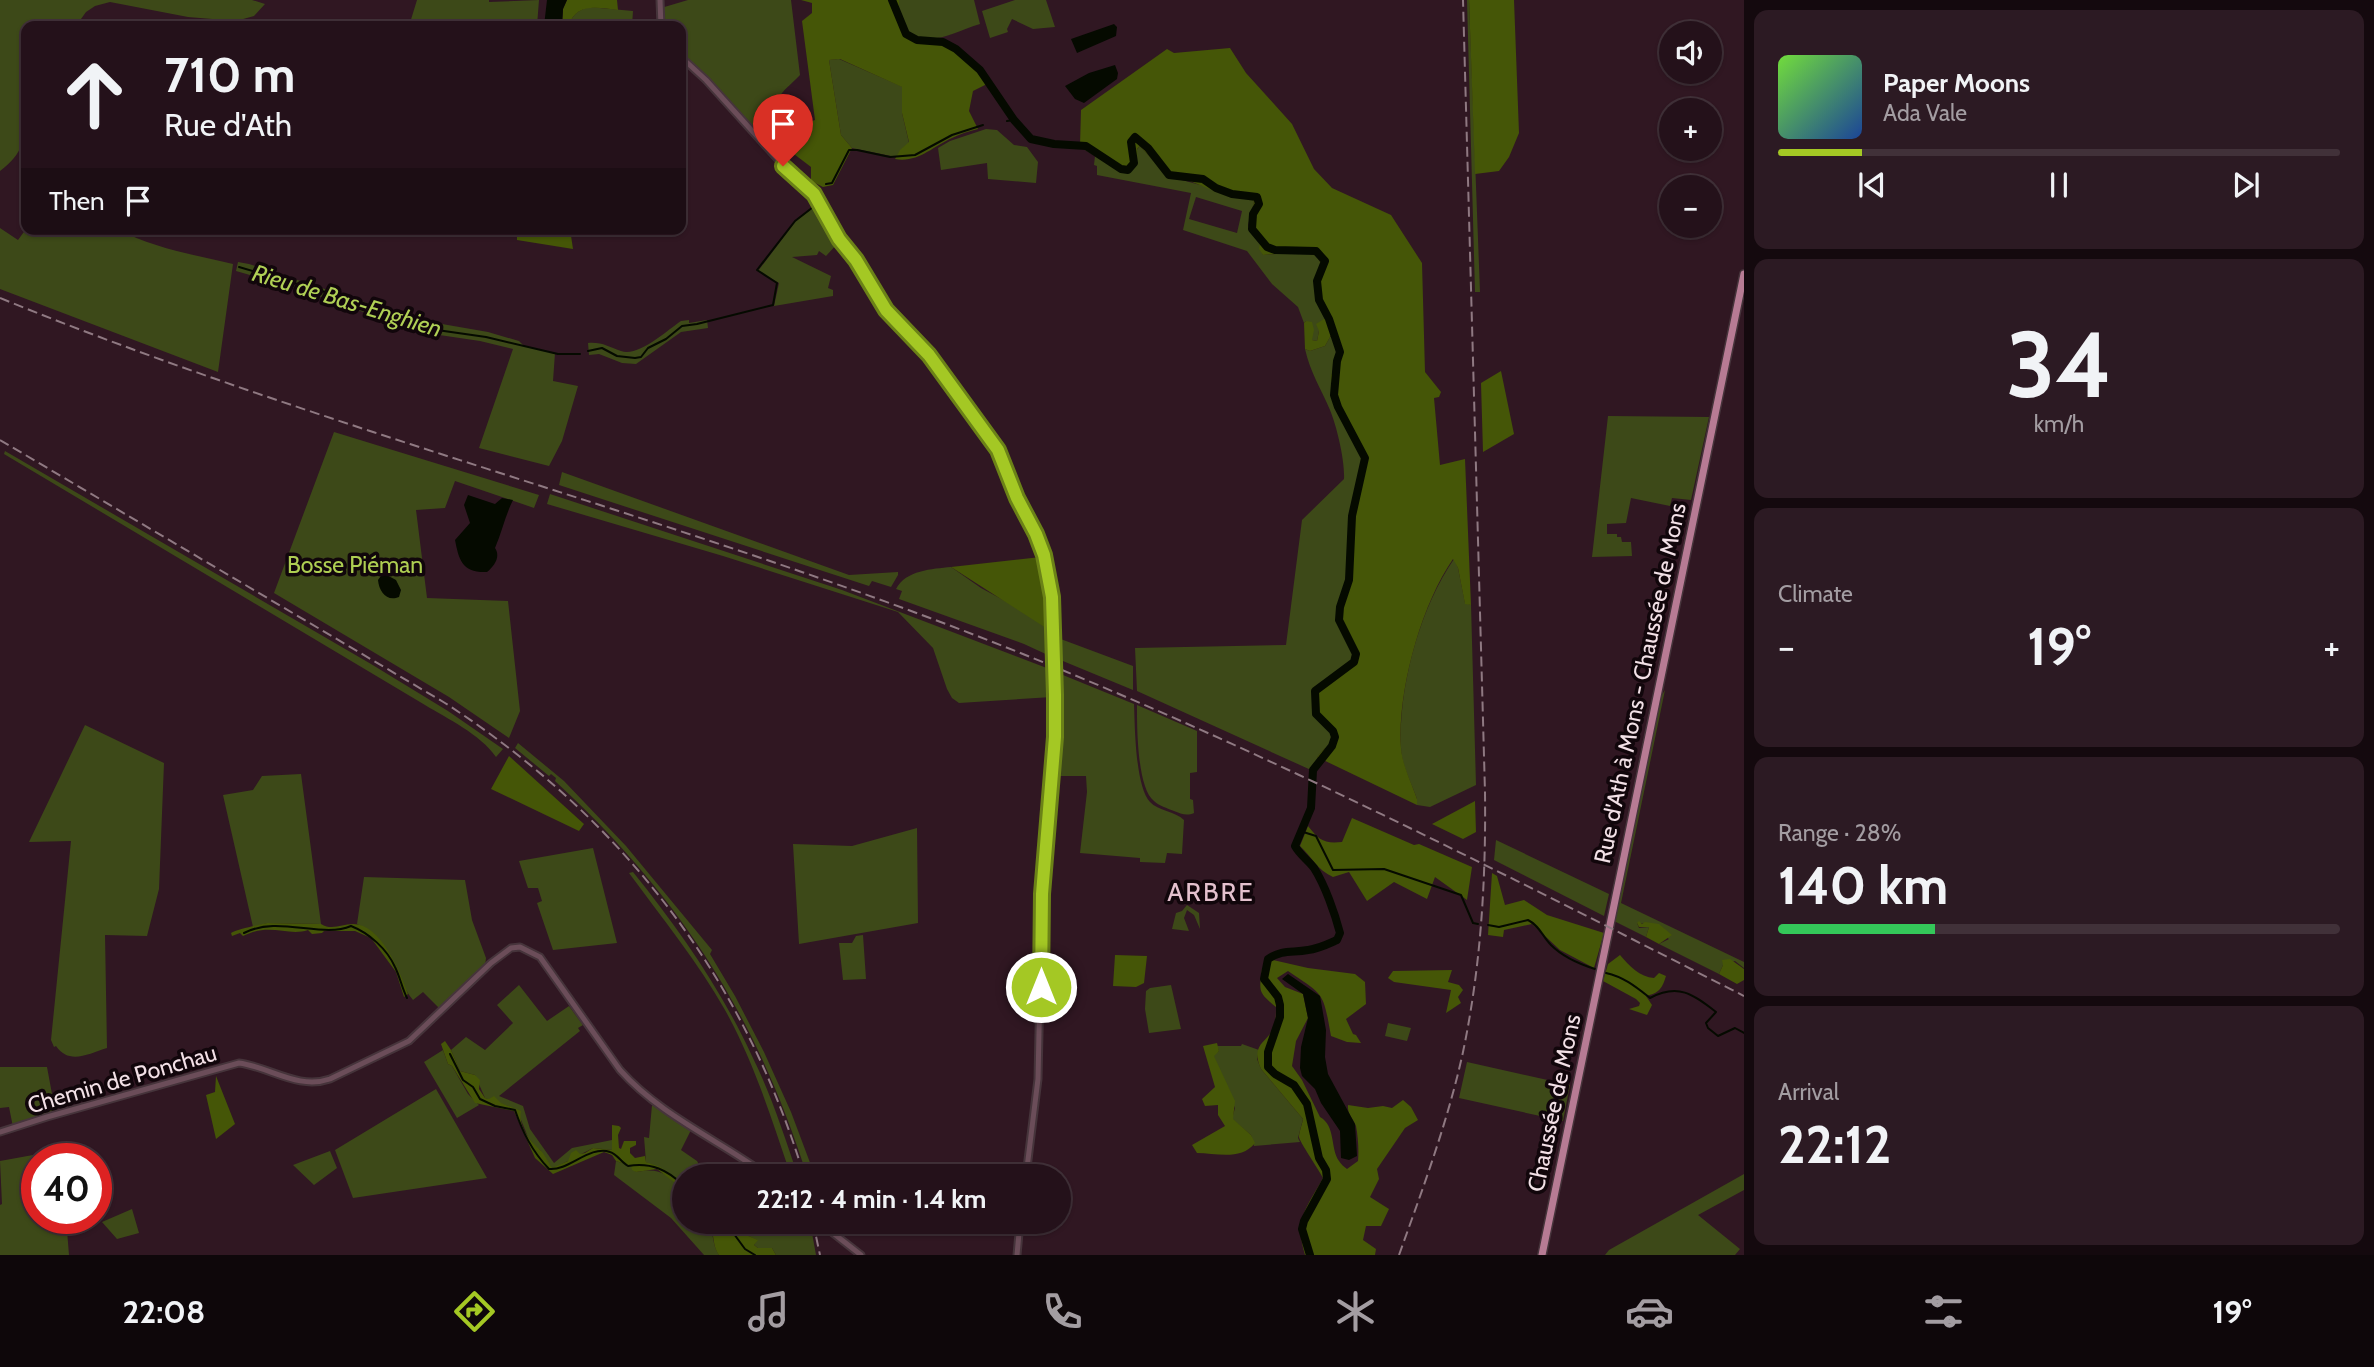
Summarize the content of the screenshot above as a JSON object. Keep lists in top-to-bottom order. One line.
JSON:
{"streets":{"main road":["Rue d'Ath à Mons - Chaussée de Mons","Chaussée de Mons"],"street":["Chemin de Ponchau"]},"crossings":[["Rue d'Ath à Mons - Chaussée de Mons","Chaussée de Mons"]],"districts":["ARBRE"],"water":["Rieu de Bas-Enghien"],"parks":["Bosse Piéman"],"page":{"map_buttons":["+","−"],"turn":["710 m","Rue d'Ath"],"song":["Paper Moons","Ada Vale"],"then":"Then","tile":[["34","km/h"],"Climate",["Range · 28%","140 km"],["Arrival","22:12"]],"heat":["−","19°","+"],"limit":"40","trip":"22:12 · 4 min · 1.4 km","tabs":["22:08","19°"]}}
